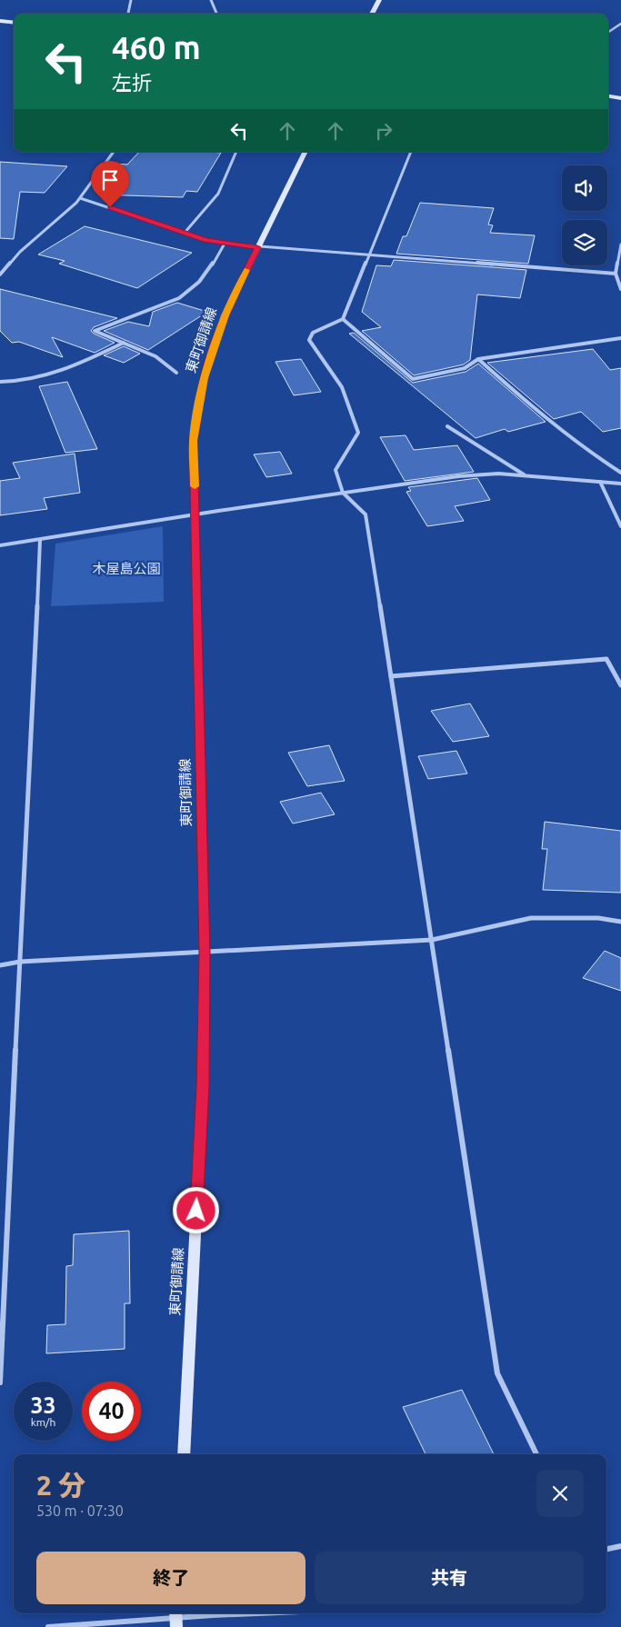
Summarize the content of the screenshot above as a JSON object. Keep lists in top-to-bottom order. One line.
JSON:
{"streets":{"street":["東町御請線"]},"parks":["木屋島公園"],"page":{"turn":["460 m","左折"],"speed":"33 km/h","limit":"40","heading":["2 分","530 m · 07:30"],"buttons":["終了","共有"]}}
